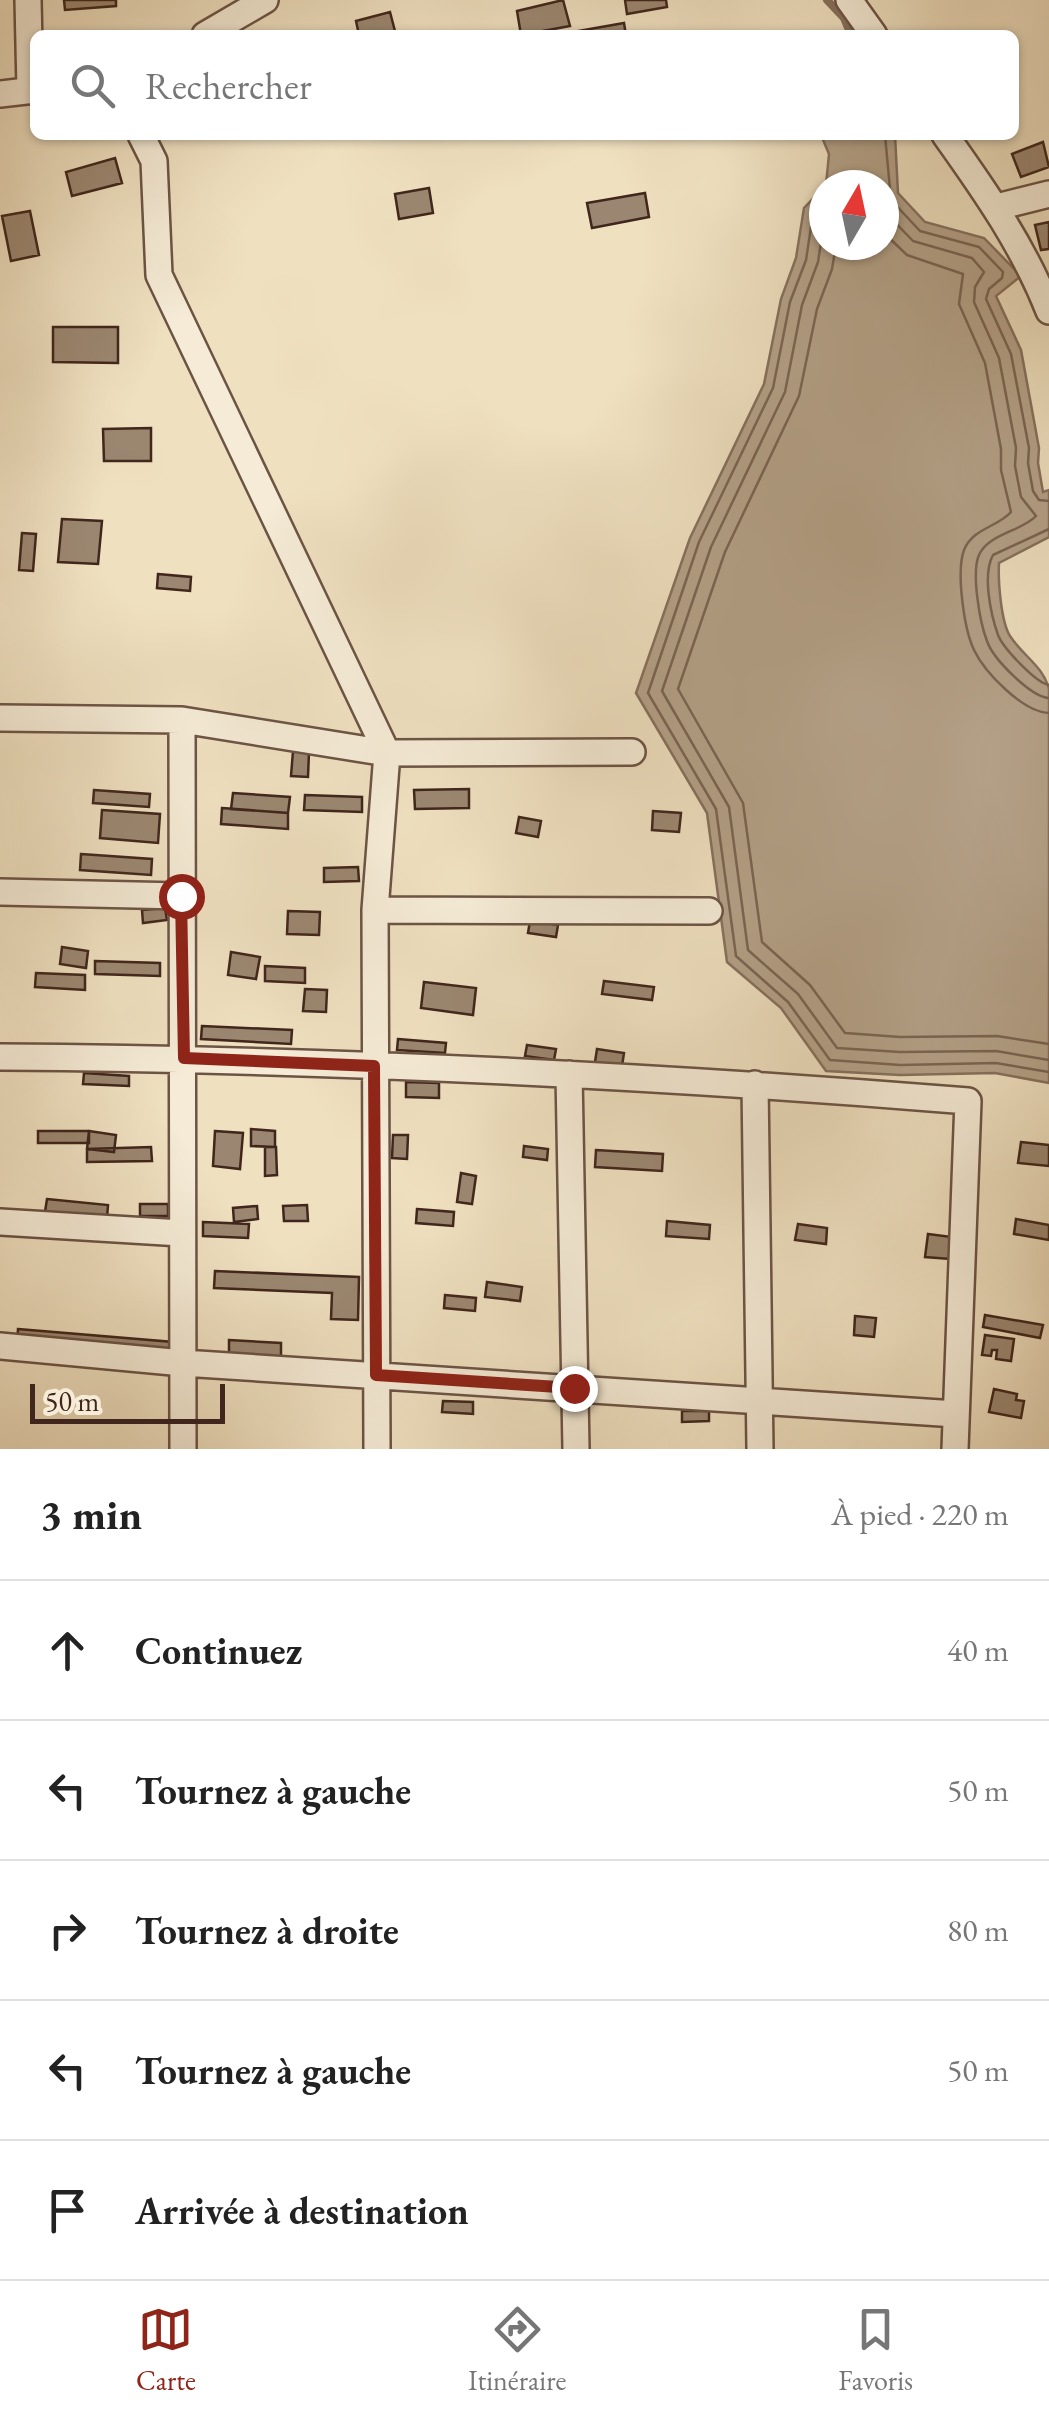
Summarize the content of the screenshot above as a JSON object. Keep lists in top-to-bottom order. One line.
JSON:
{"scale_bar":"50 m","north":"top","page":{"search":"Rechercher","scale":"50 m","heading":["3 min","À pied · 220 m"],"list":[["Continuez","40 m"],["Tournez à gauche","50 m"],["Tournez à droite","80 m"],["Tournez à gauche","50 m"],"Arrivée à destination"],"nav":["Carte","Itinéraire","Favoris"]}}
